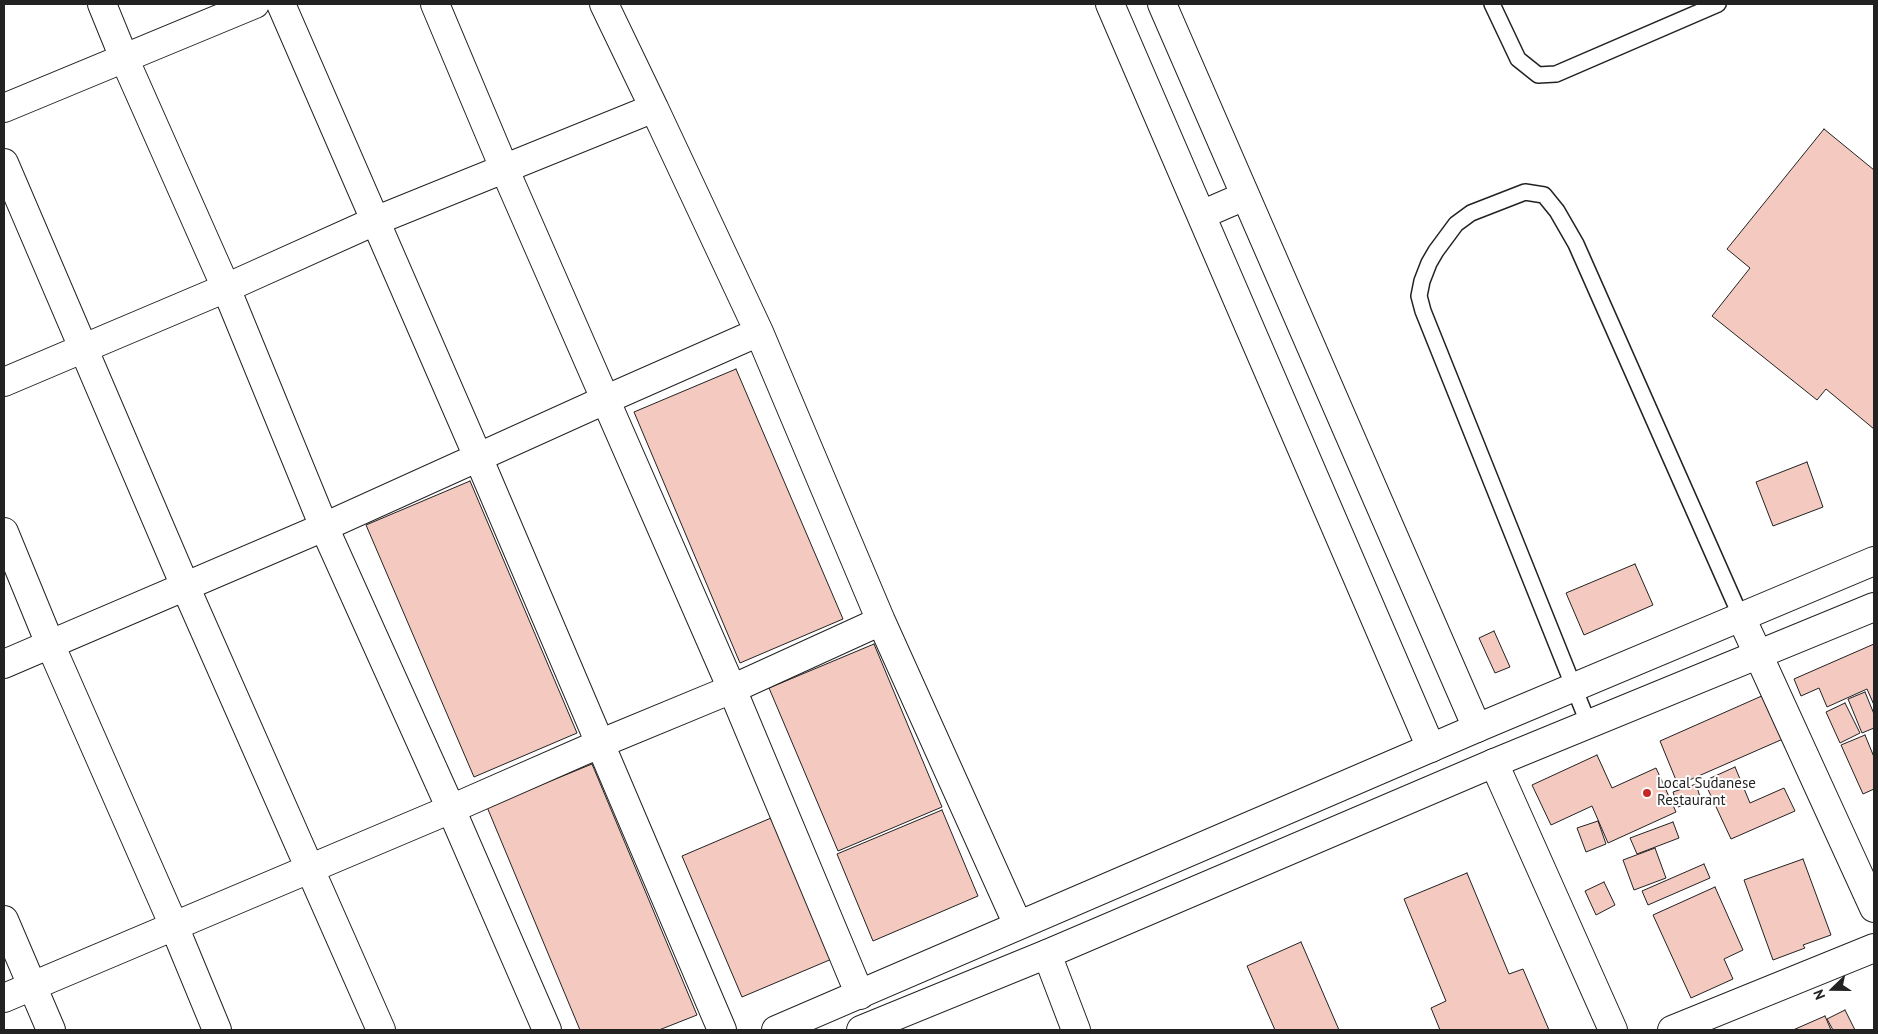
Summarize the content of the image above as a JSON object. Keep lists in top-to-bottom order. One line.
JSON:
{"places":["Local Sudanese Restaurant"],"north":"left"}
